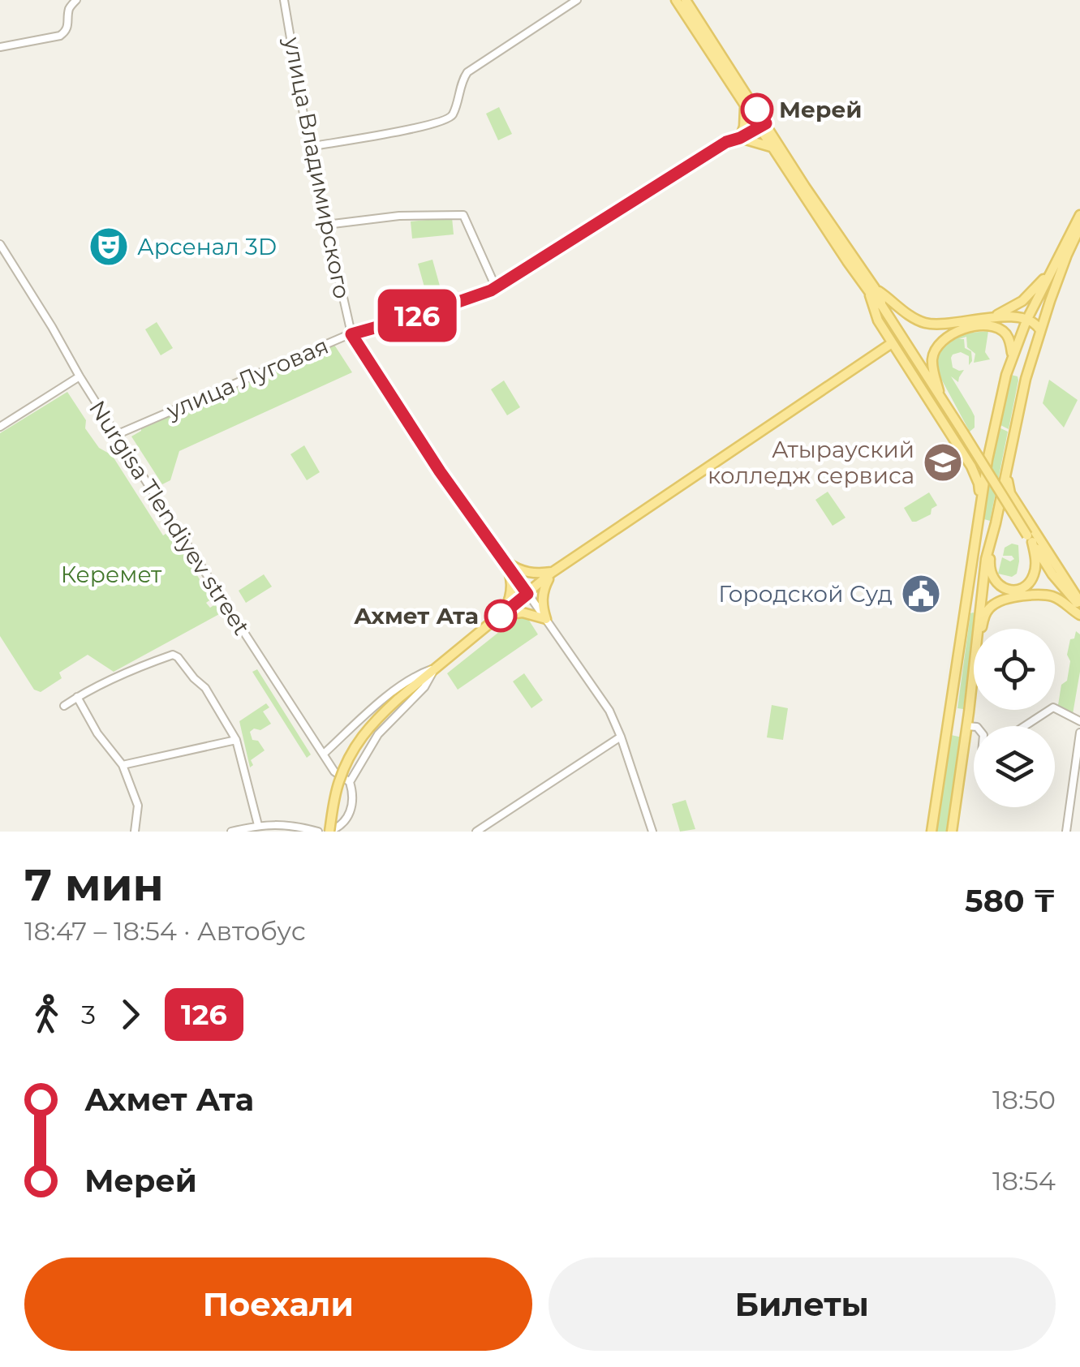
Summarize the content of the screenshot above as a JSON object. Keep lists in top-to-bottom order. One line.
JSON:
{"streets":{"street":["улица Владимирского","улица Луговая","Nurgisa Tlendiyev street"]},"crossings":[["улица Владимирского","улица Луговая"],["улица Луговая","Nurgisa Tlendiyev street"]],"parks":["Керемет"],"places":{"other":["Мерей","Ахмет Ата"],"theatre":["Арсенал 3D"],"school or university":["Атырауский колледж сервиса"],"public building":["Городской Суд"]},"lines":["bus line 126"],"page":{"on_map":"126","heading":["7 мин","18:47 – 18:54 · Автобус","580 ₸"],"legs":["3","126"],"list":[{"name":"Ахмет Ата","value":"18:50"},{"name":"Мерей","value":"18:54"}],"buttons":["Поехали","Билеты"]}}
